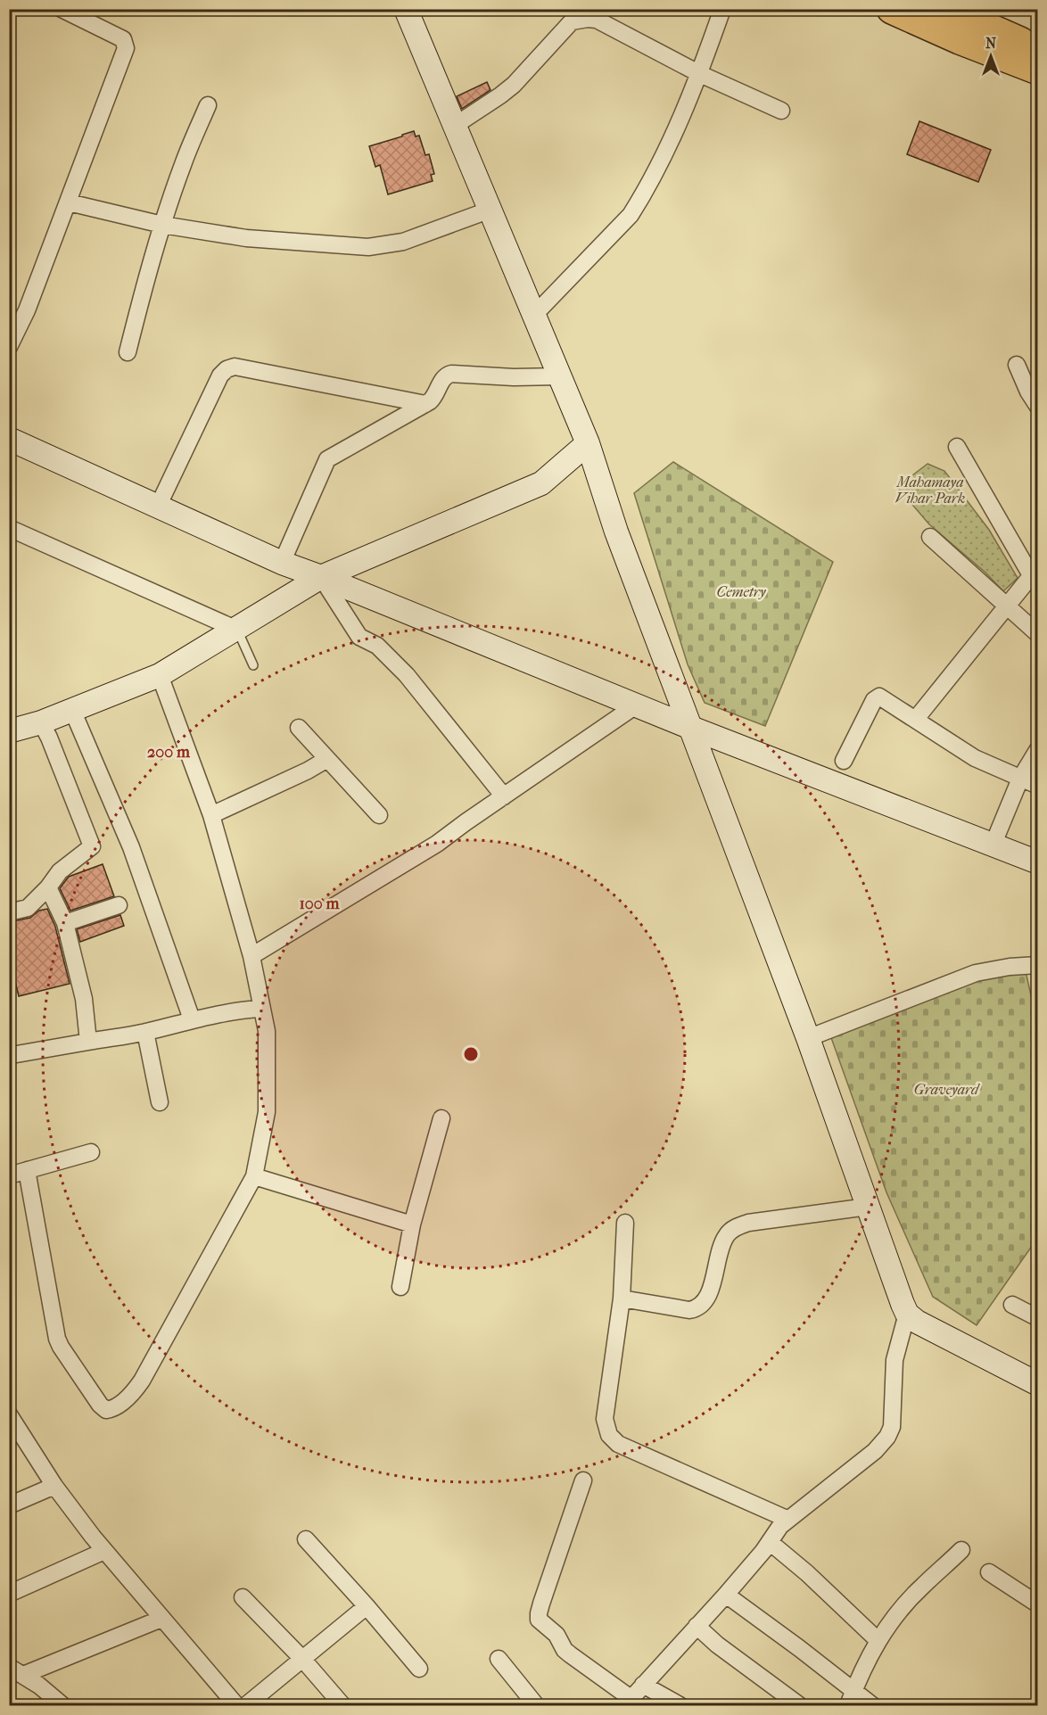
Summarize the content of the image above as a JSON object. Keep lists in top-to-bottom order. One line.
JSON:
{"parks":["Mahamaya Vihar Park","Cemetry","Graveyard"],"north":"top","rings":["200 m","100 m"]}
